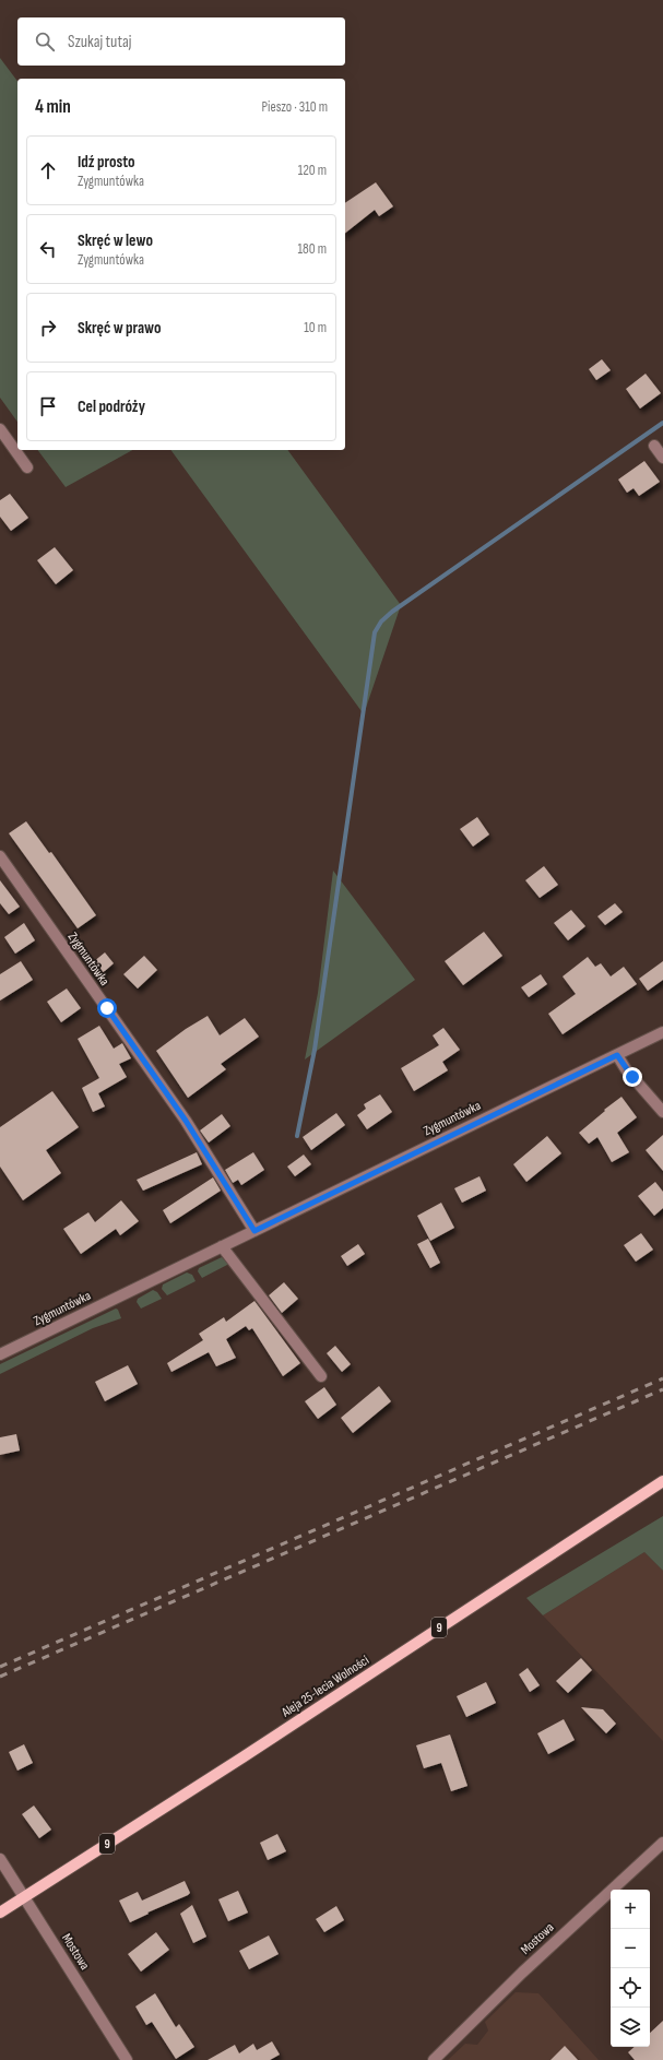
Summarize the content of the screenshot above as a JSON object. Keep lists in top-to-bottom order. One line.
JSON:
{"streets":{"main road":["9","Aleja 25-lecia Wolności"],"street":["Zygmuntówka","Mostowa"]},"crossings":[["Aleja 25-lecia Wolności","Mostowa"]],"page":{"search":"Szukaj tutaj","heading":["4 min","Pieszo · 310 m"],"list":[["Idź prosto","Zygmuntówka","120 m"],["Skręć w lewo","Zygmuntówka","180 m"],["Skręć w prawo","10 m"],"Cel podróży"],"map_buttons":["+","−"]}}
